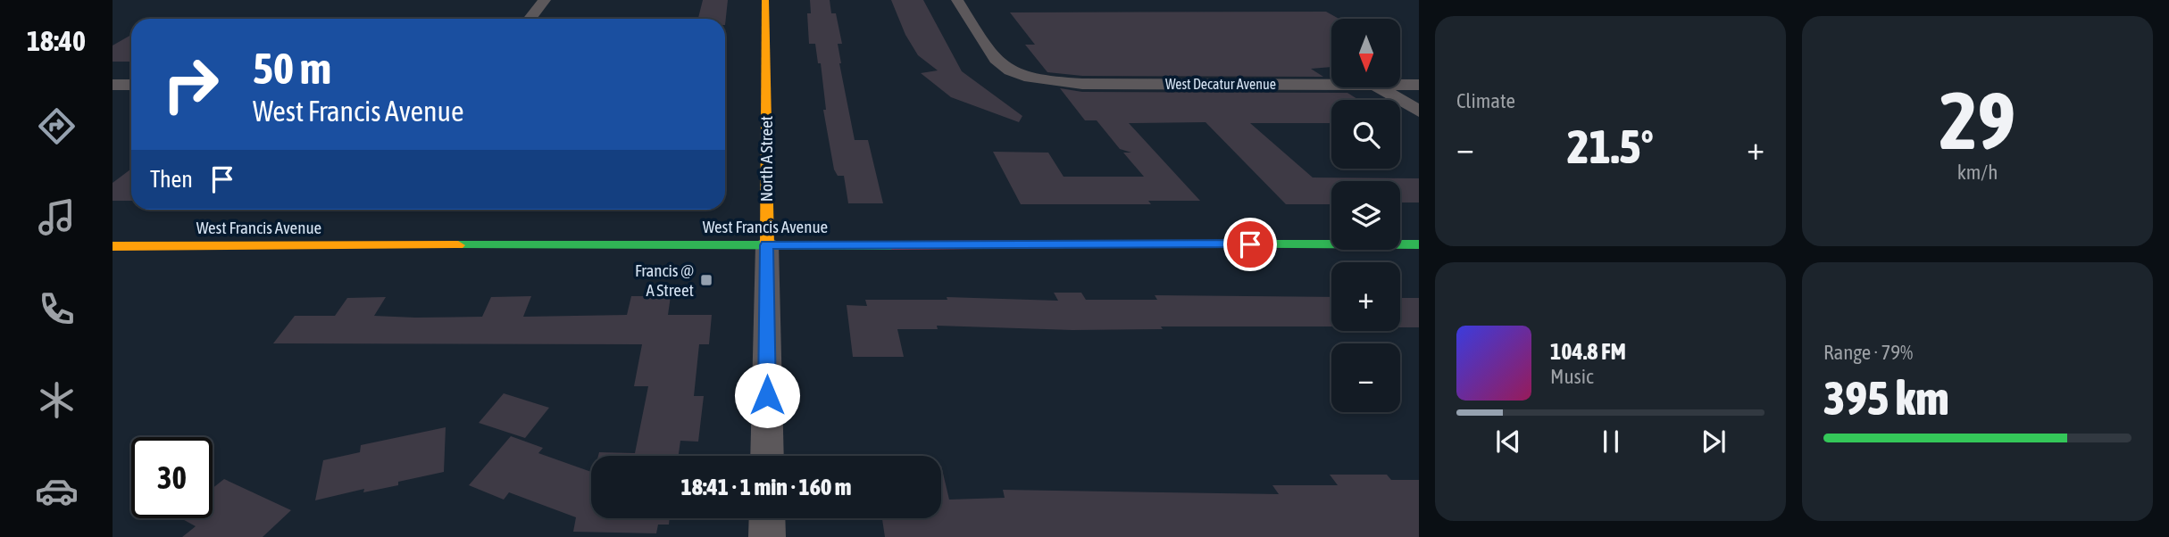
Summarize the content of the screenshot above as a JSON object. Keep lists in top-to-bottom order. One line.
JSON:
{"streets":{"main road":["North A Street","West Francis Avenue"],"street":["West Decatur Avenue"]},"crossings":[["North A Street","West Francis Avenue"]],"places":{"transit":["Francis @ A Street"]},"north":"bottom","page":{"tabs":"18:40","tile":["Climate",["29","km/h"],["Range · 79%","395 km"]],"map_buttons":["+","−"],"turn":["50 m","West Francis Avenue"],"heat":["−","21.5°","+"],"then":"Then","song":["104.8 FM","Music"],"limit":"30","trip":"18:41 · 1 min · 160 m"}}
